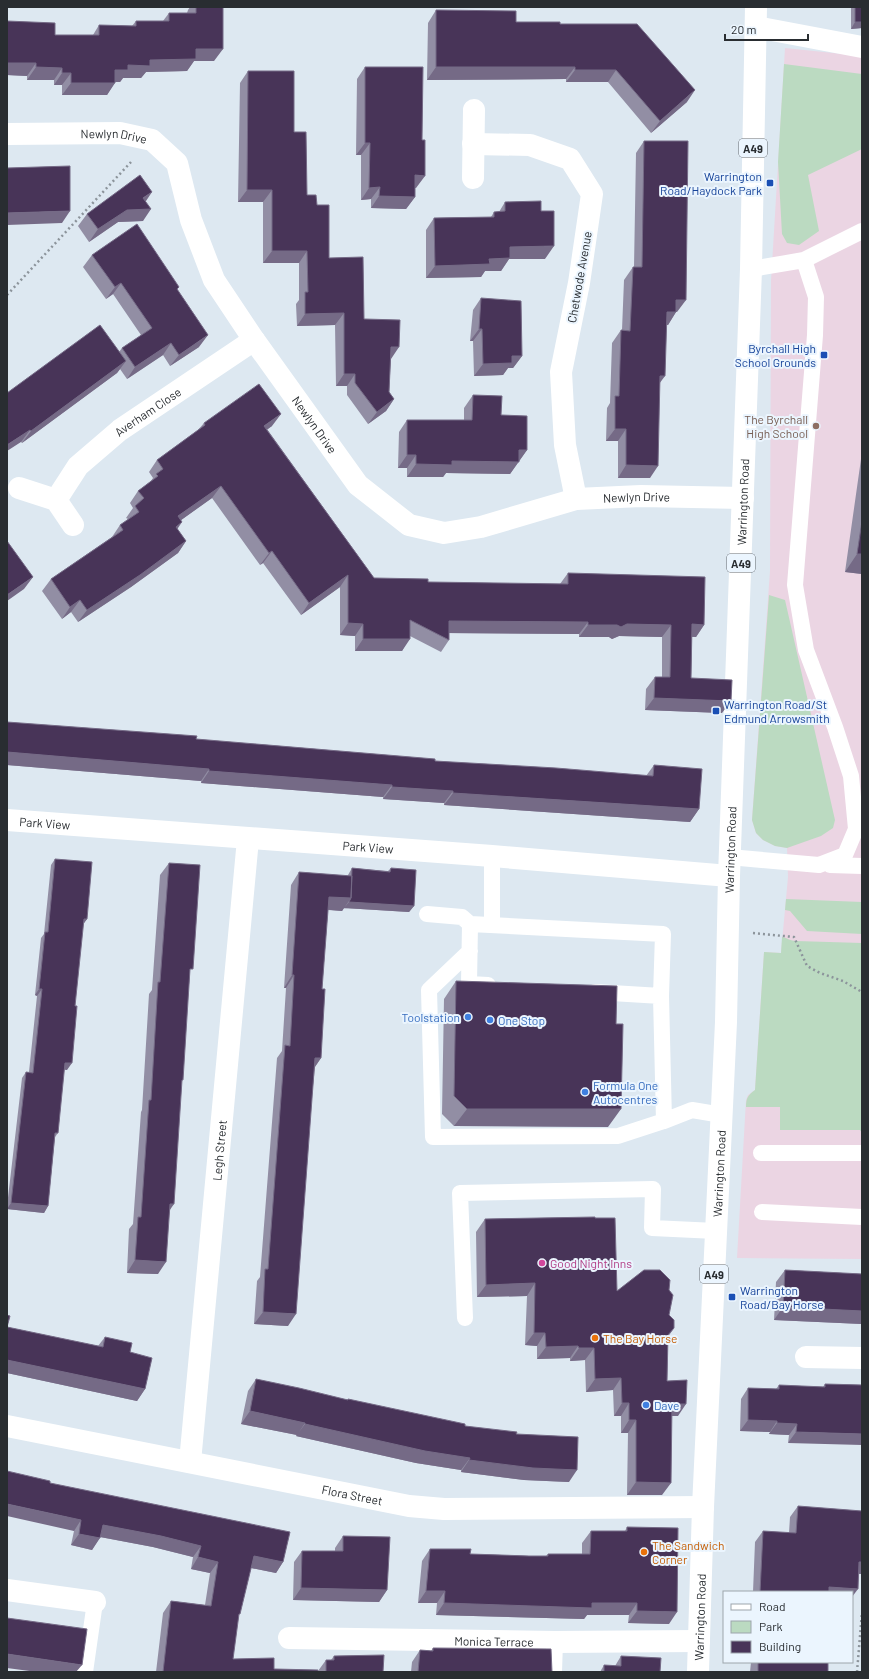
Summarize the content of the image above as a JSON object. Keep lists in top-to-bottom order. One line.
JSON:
{"streets":{"street":["Newlyn Drive","A49","Chetwode Avenue","Averham Close","Warrington Road","Park View","Legh Street","Flora Street","Monica Terrace"]},"crossings":[["Newlyn Drive","Chetwode Avenue"],["Newlyn Drive","Averham Close"],["Newlyn Drive","Warrington Road"],["Warrington Road","Park View"],["Warrington Road","Flora Street"],["Warrington Road","Monica Terrace"],["Park View","Legh Street"],["Legh Street","Flora Street"]],"places":{"transit":["Warrington Road/Haydock Park","Byrchall High School Grounds","Warrington Road/St Edmund Arrowsmith","Warrington Road/Bay Horse"],"other":["The Byrchall High School","Toolstation","One Stop","Formula One Autocentres","Good Night Inns","The Bay Horse","Dave","The Sandwich Corner"]},"legend":["Road","Park","Building"],"scale_bar":"20 m"}
